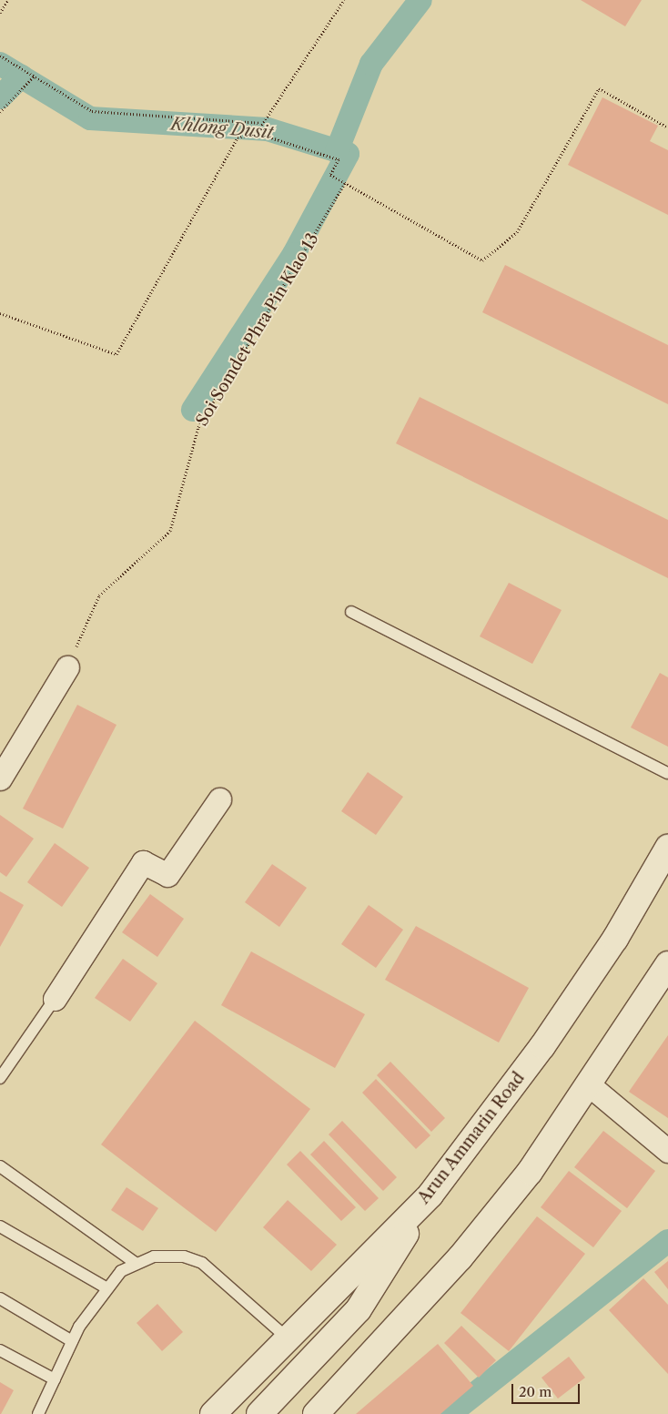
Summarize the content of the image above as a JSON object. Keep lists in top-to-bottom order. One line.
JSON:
{"streets":{"main road":["Arun Ammarin Road"],"path":["Soi Somdet Phra Pin Klao 13"]},"water":["Khlong Dusit"],"scale_bar":"20 m"}
